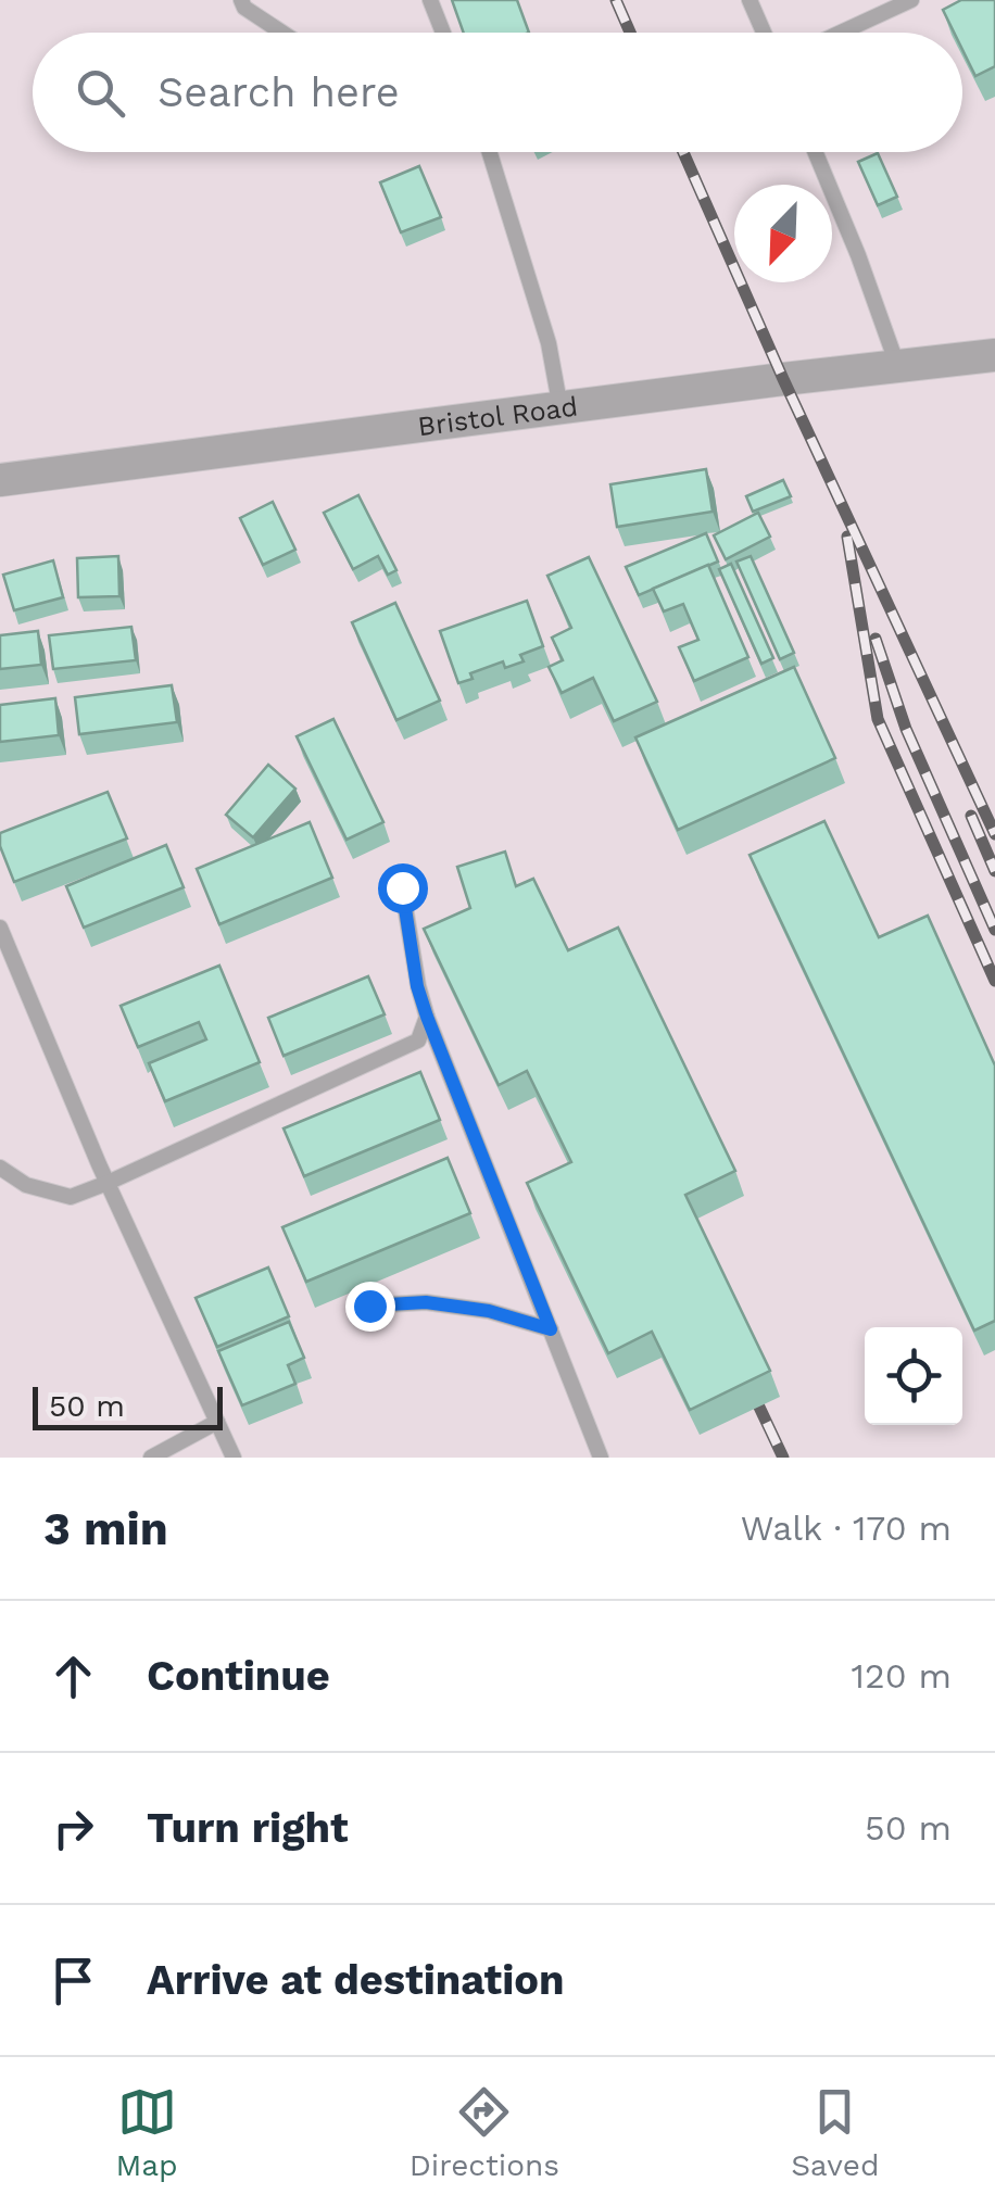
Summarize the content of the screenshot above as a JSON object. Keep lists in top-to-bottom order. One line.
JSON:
{"streets":{"street":["Bristol Road"]},"scale_bar":"50 m","north":"bottom left","page":{"search":"Search here","scale":"50 m","heading":["3 min","Walk · 170 m"],"list":[["Continue","120 m"],["Turn right","50 m"],"Arrive at destination"],"nav":["Map","Directions","Saved"]}}
